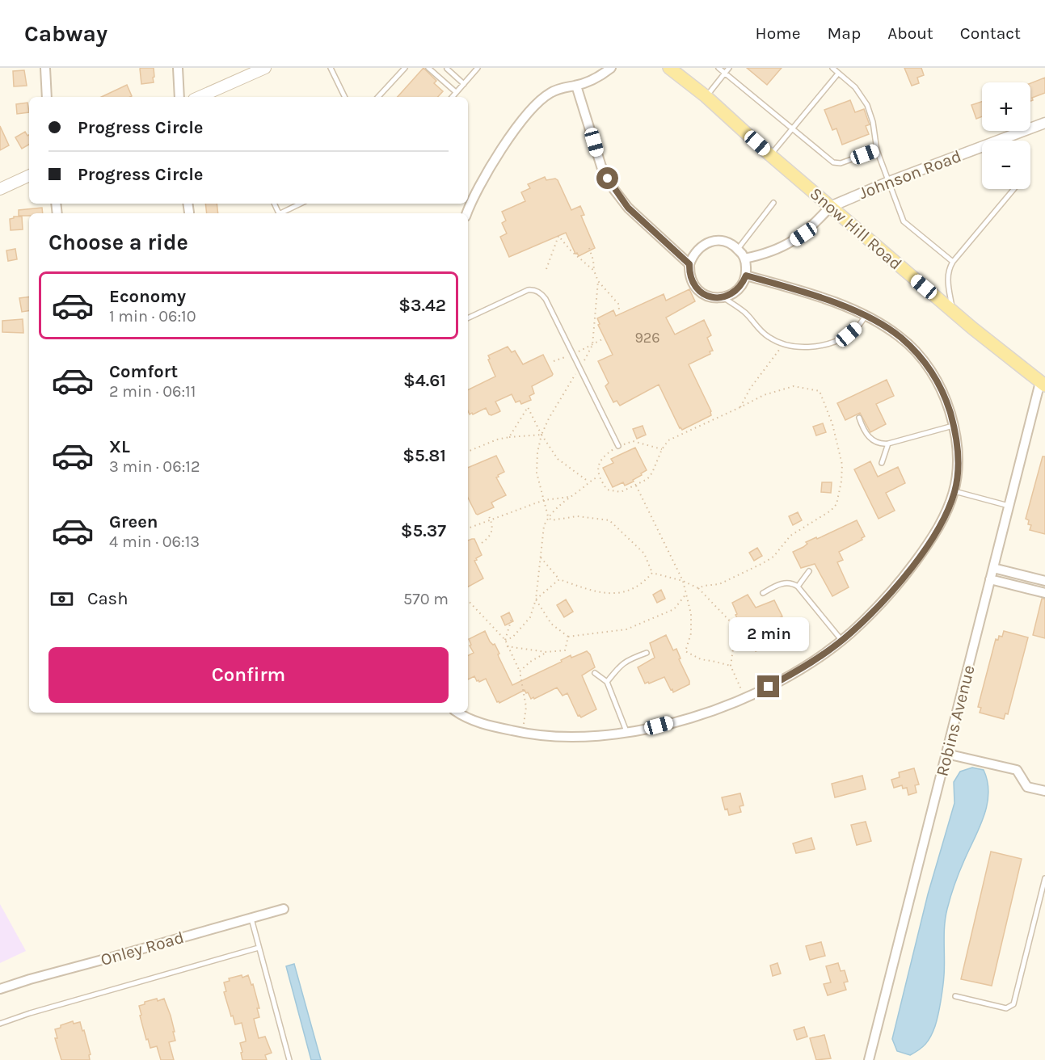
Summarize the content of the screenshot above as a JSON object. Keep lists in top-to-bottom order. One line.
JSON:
{"streets":{"main road":["Snow Hill Road"],"street":["Johnson Road","Robins Avenue","Onley Road"]},"crossings":[["Johnson Road","Snow Hill Road"],["Snow Hill Road","Robins Avenue"]],"house_numbers":["926"],"page":{"header":"Cabway","nav":["Home","Map","About","Contact"],"map_buttons":["+","−"],"banner":["Progress Circle","Progress Circle"],"heading":"Choose a ride","list":[{"name":"Economy","note":"1 min · 06:10","value":"$3.42"},{"name":"Comfort","note":"2 min · 06:11","value":"$4.61"},{"name":"XL","note":"3 min · 06:12","value":"$5.81"},{"name":"Green","note":"4 min · 06:13","value":"$5.37"}],"pay":["Cash","570 m"],"bubble":"2 min","buttons":"Confirm"}}
